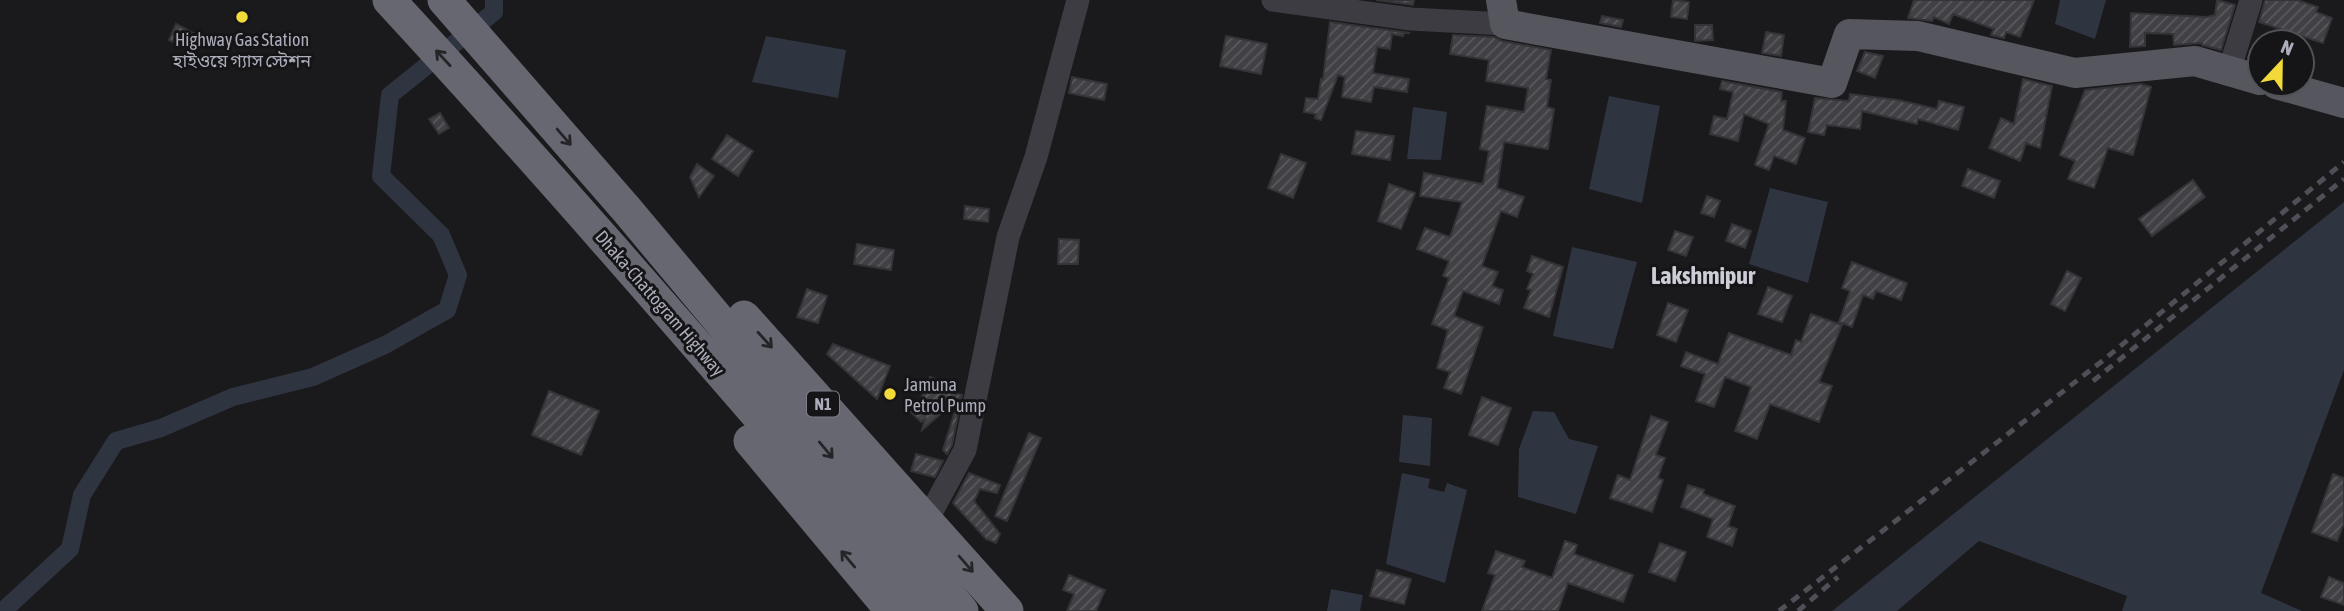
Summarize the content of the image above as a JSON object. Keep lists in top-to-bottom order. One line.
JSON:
{"streets":{"highway":["Dhaka-Chattogram Highway","N1"]},"crossings":[["Dhaka-Chattogram Highway","N1"]],"districts":["Lakshmipur"],"places":["Highway Gas Station হাইওয়ে গ্যাস স্টেশন","Jamuna Petrol Pump"],"north":"top"}
